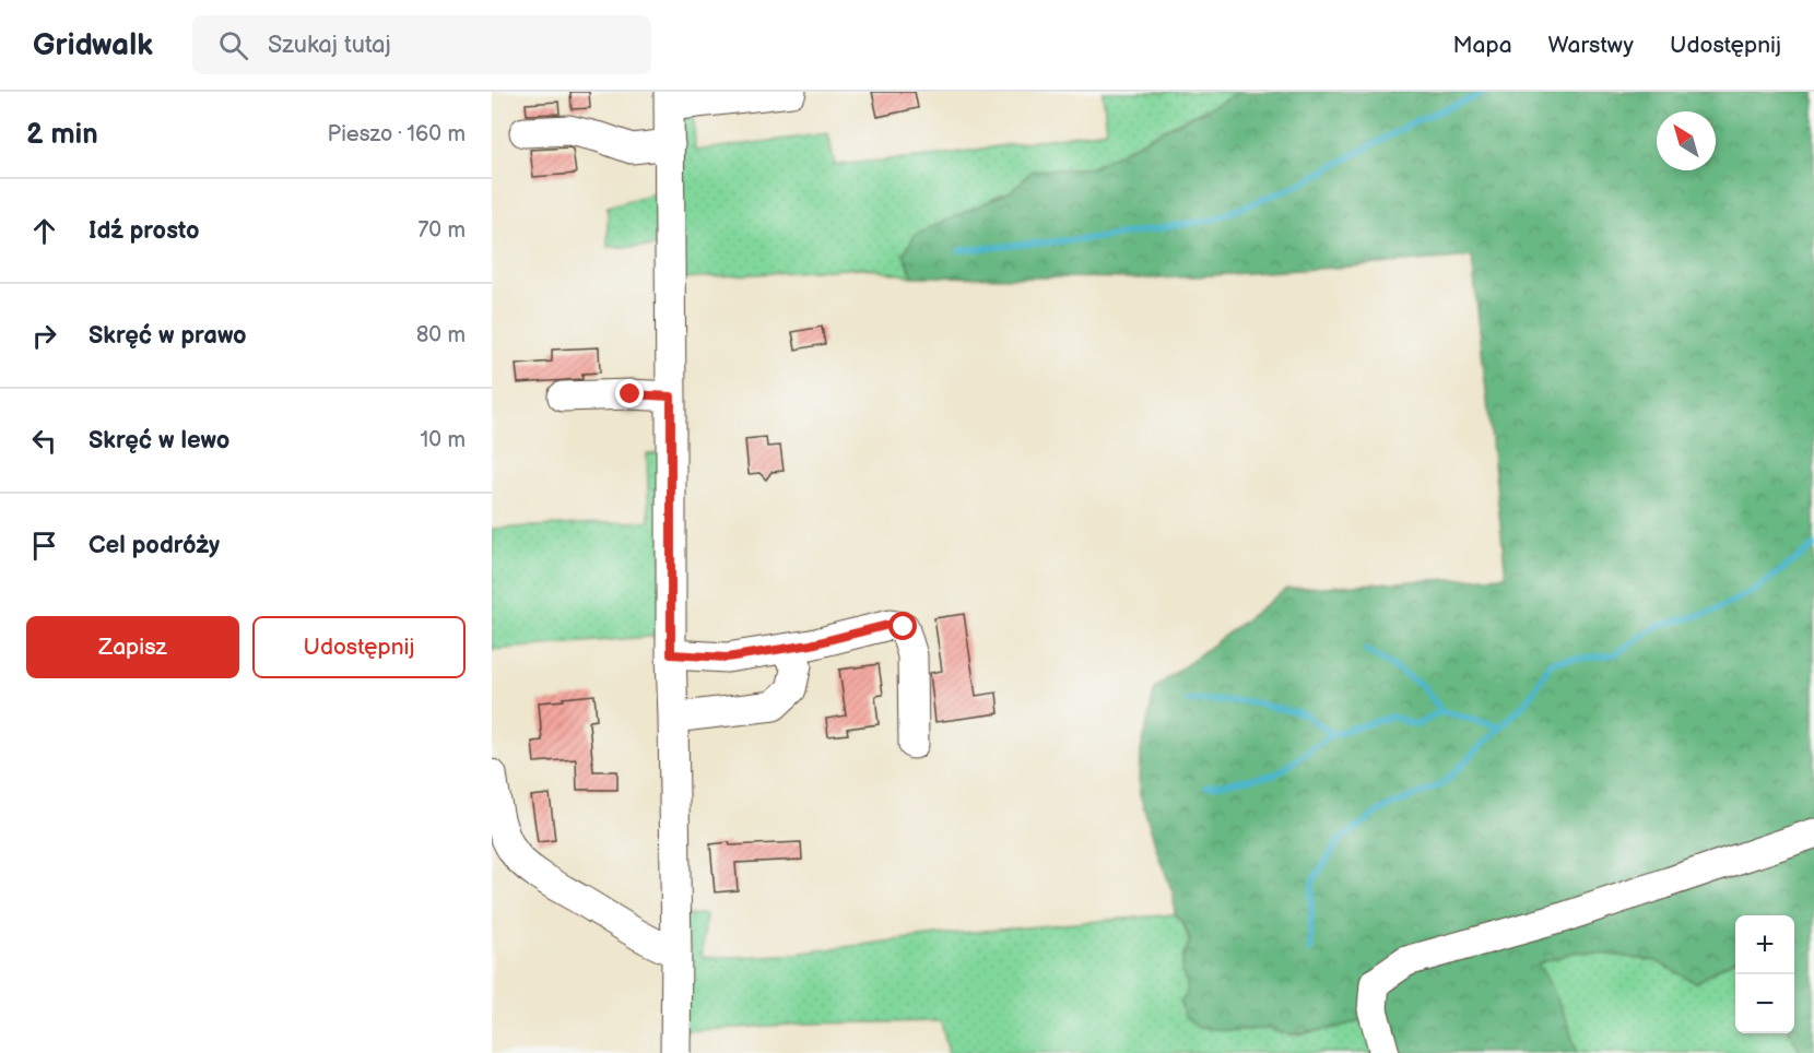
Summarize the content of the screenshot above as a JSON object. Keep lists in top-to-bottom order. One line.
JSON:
{"north":"top left","page":{"header":"Gridwalk","search":"Szukaj tutaj","nav":["Mapa","Warstwy","Udostępnij"],"heading":["2 min","Pieszo · 160 m"],"list":[["Idź prosto","70 m"],["Skręć w prawo","80 m"],["Skręć w lewo","10 m"],"Cel podróży"],"buttons":["Zapisz","Udostępnij"],"map_buttons":["+","−"]}}
